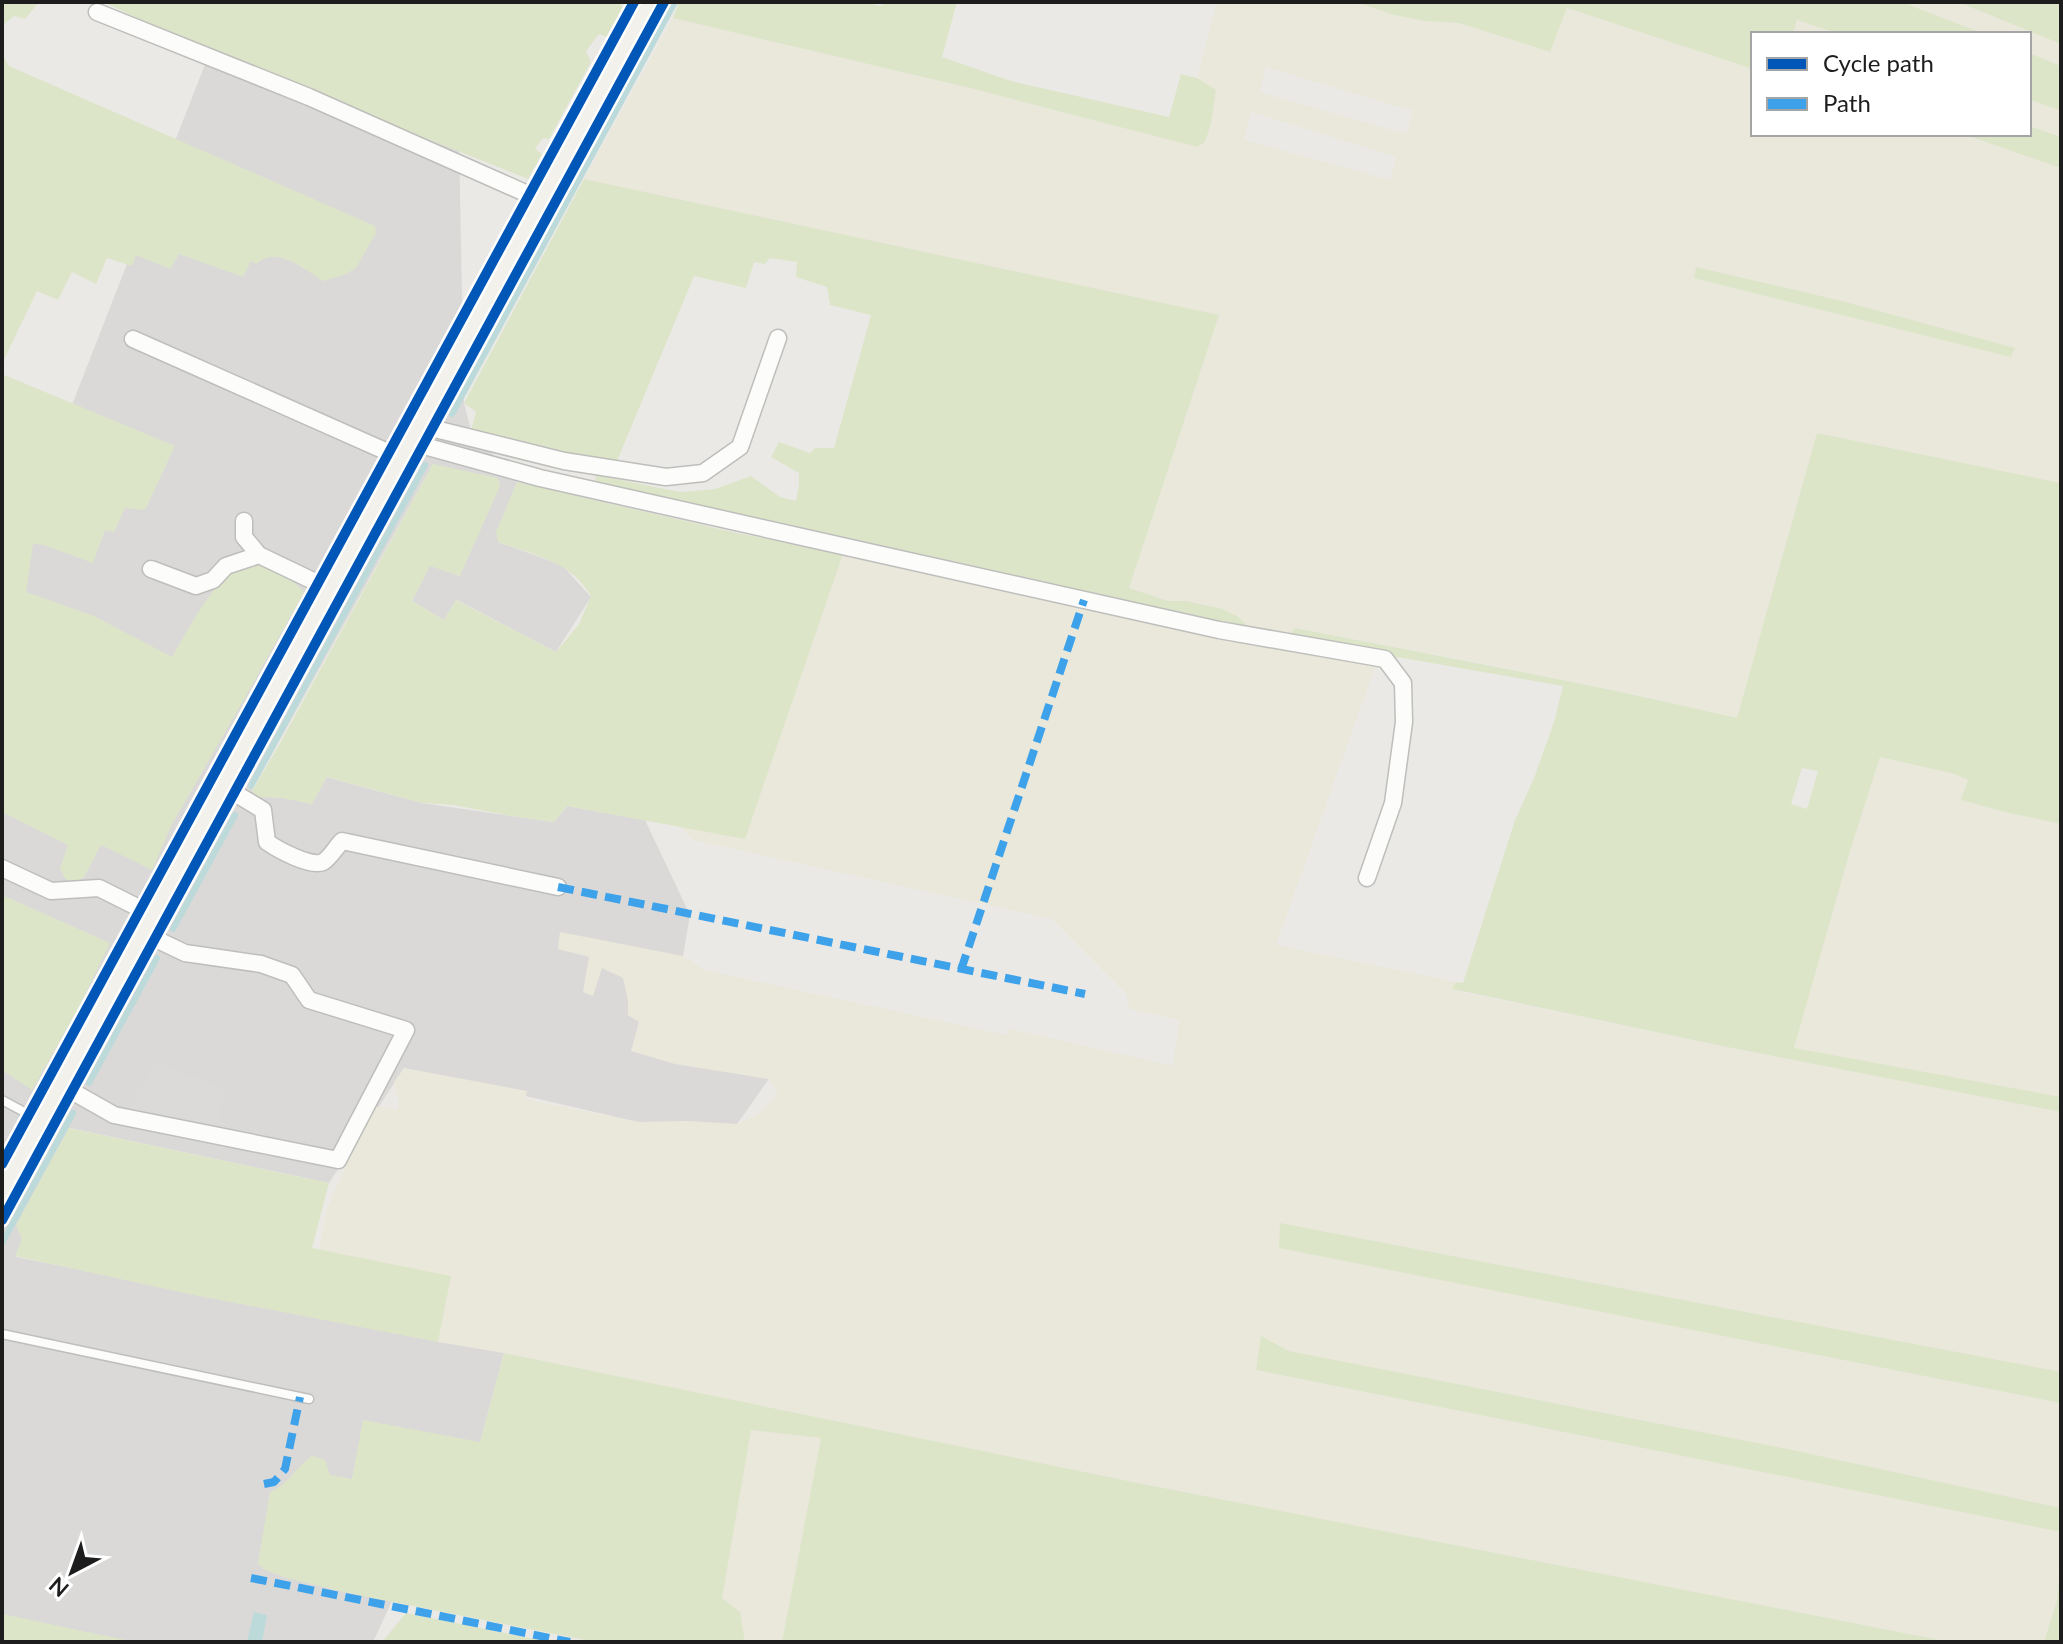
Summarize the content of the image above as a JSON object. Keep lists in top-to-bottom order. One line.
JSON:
{"legend":["Cycle path","Path"],"north":"bottom left"}
